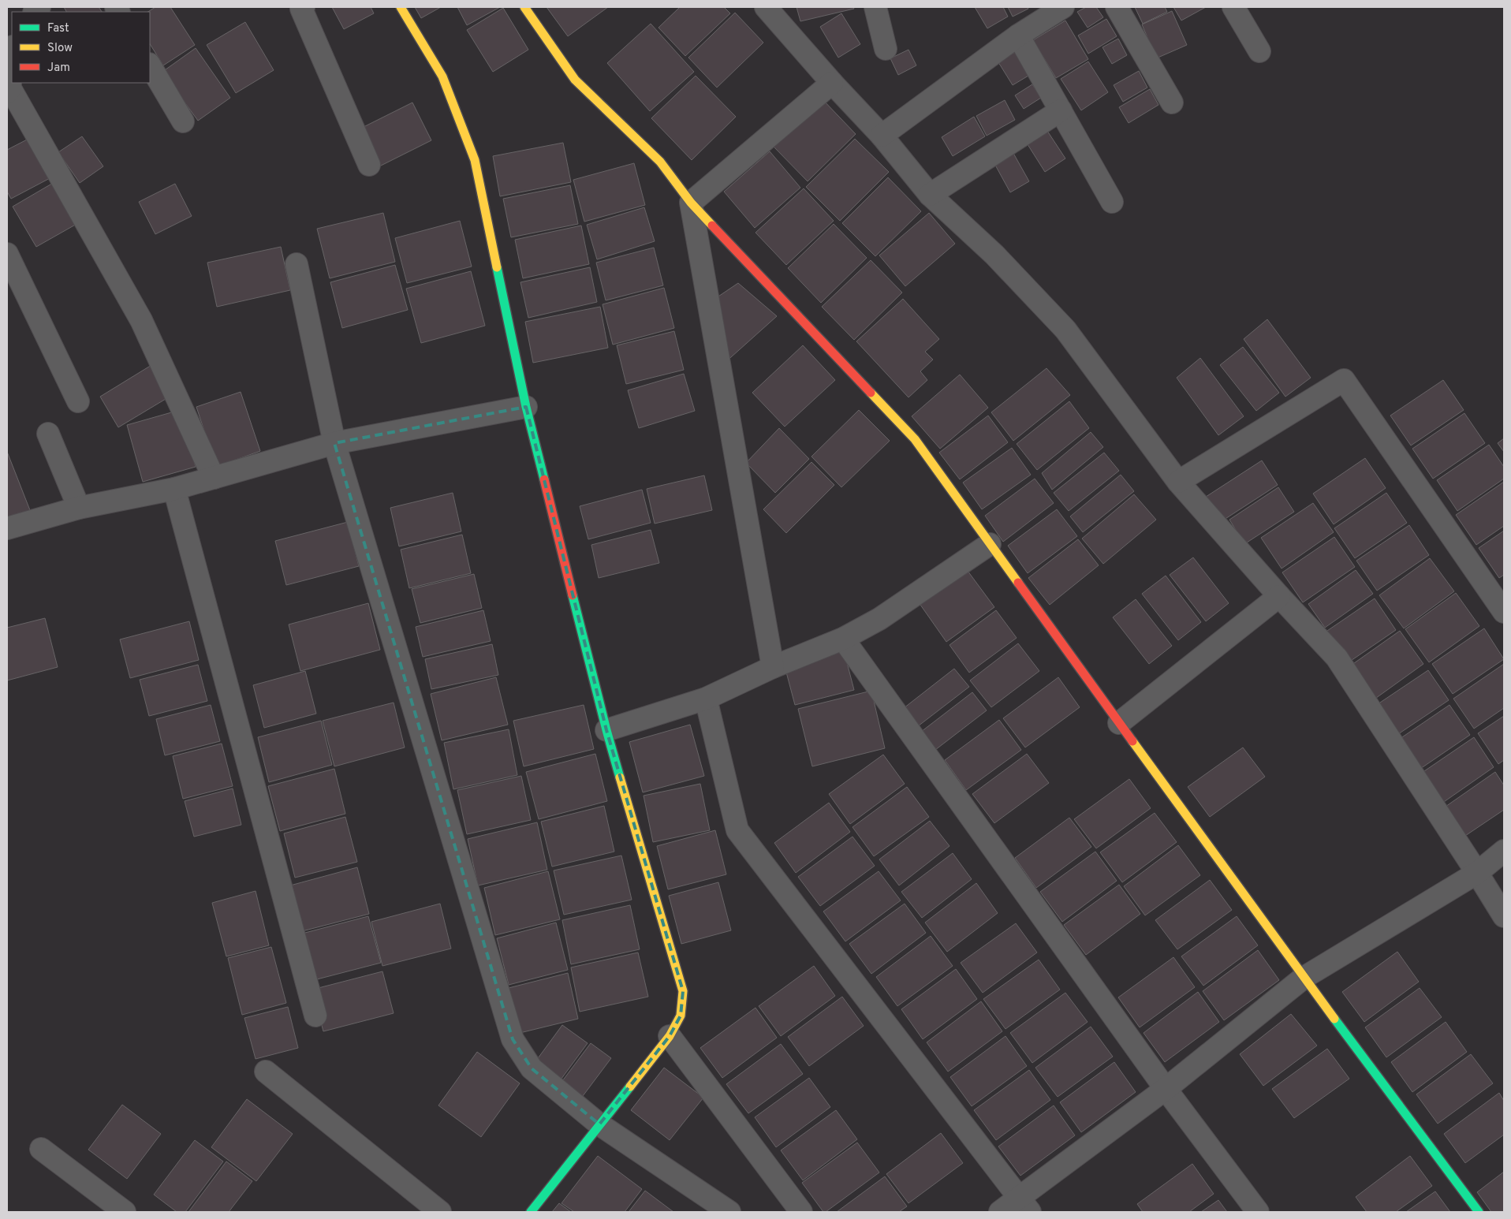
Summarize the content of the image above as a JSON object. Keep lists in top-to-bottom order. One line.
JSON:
{"legend":["Fast","Slow","Jam"]}
